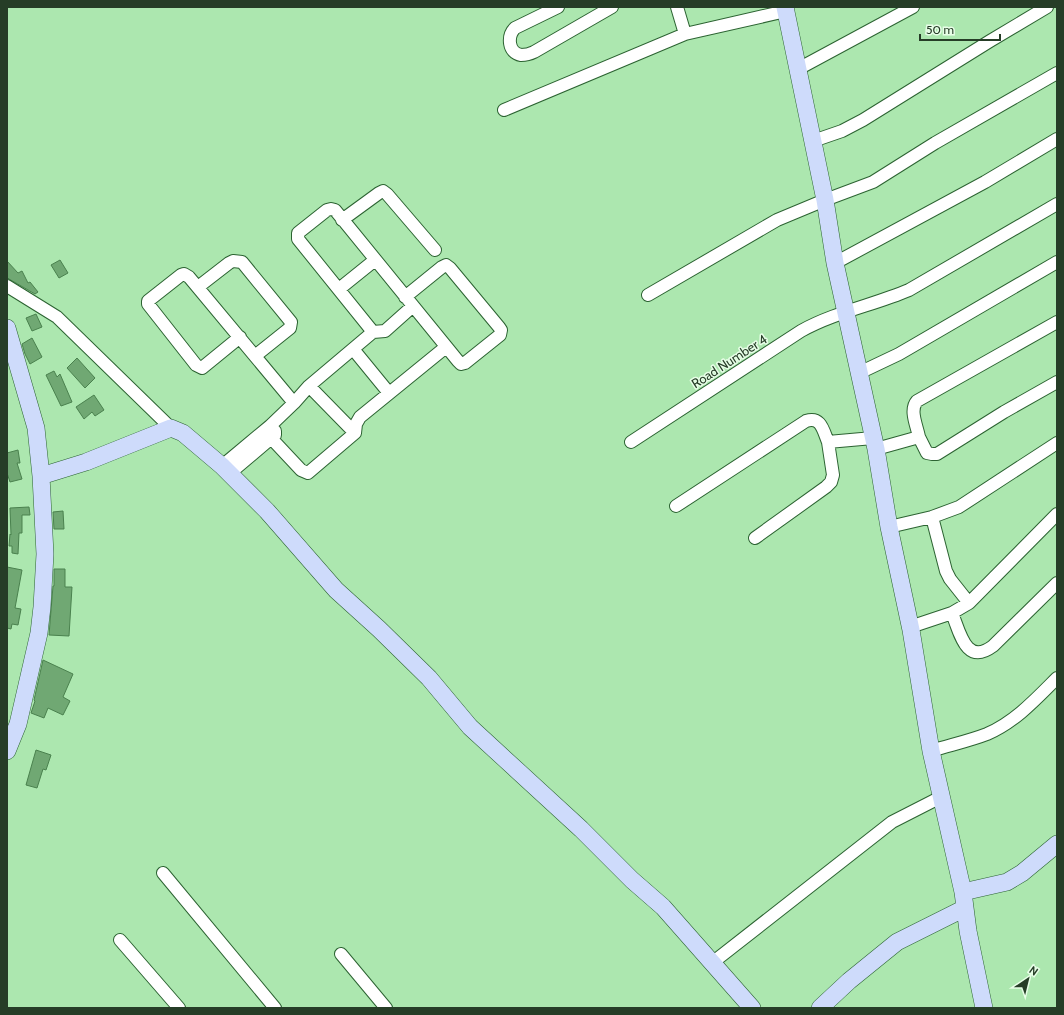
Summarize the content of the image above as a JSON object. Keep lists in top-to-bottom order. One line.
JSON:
{"streets":{"street":["Road Number 4"]},"scale_bar":"50 m","north":"top right"}
